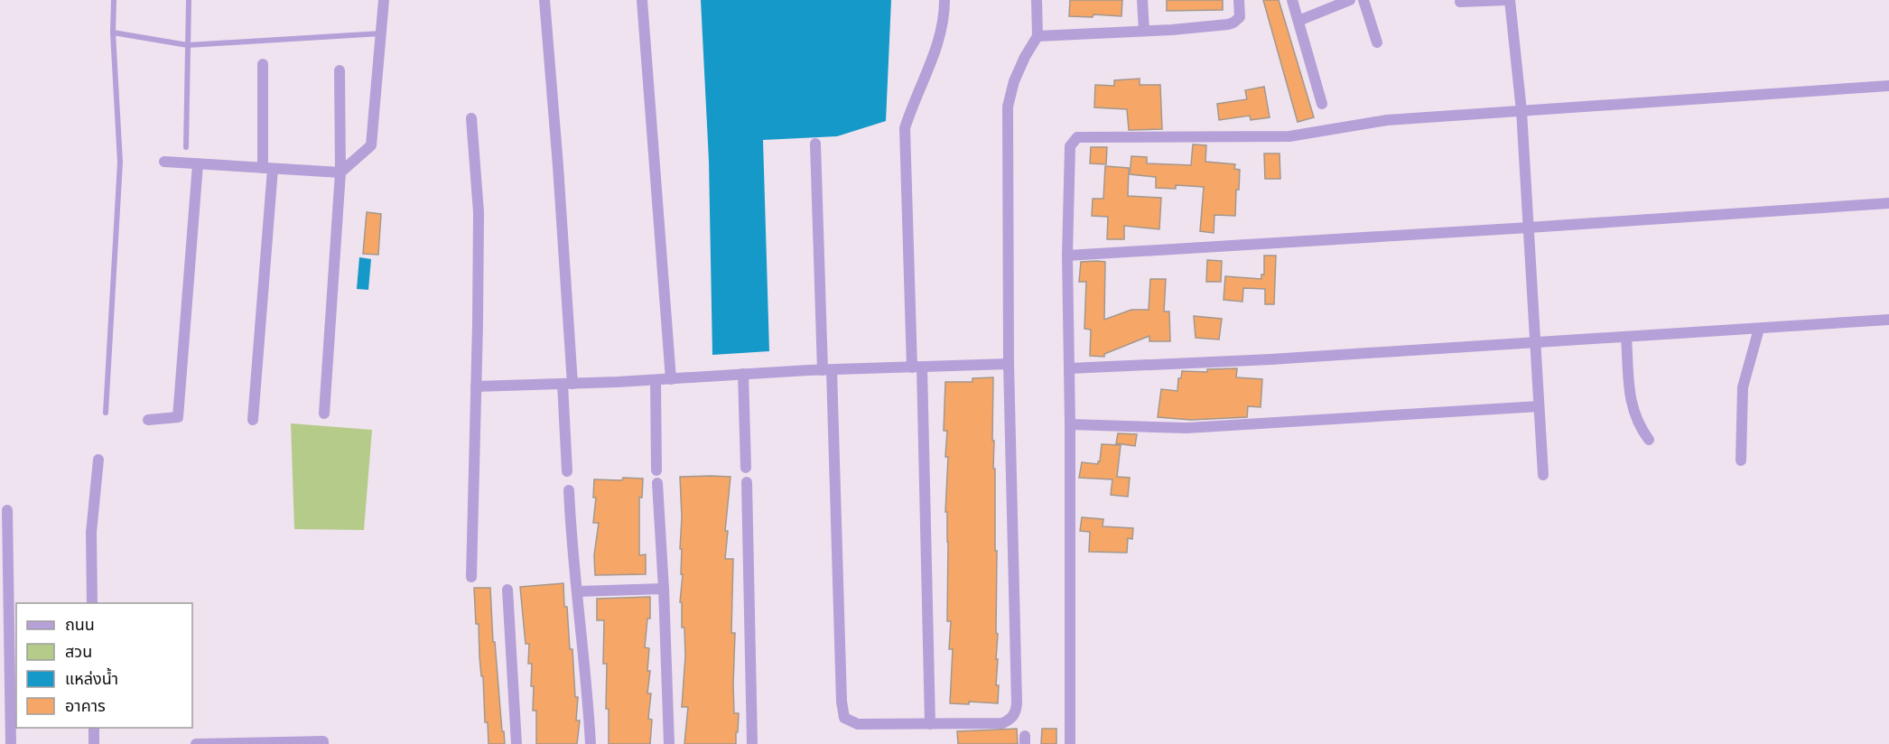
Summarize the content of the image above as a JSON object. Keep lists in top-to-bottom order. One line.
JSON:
{"legend":["ถนน","สวน","แหล่งน้ำ","อาคาร"]}
